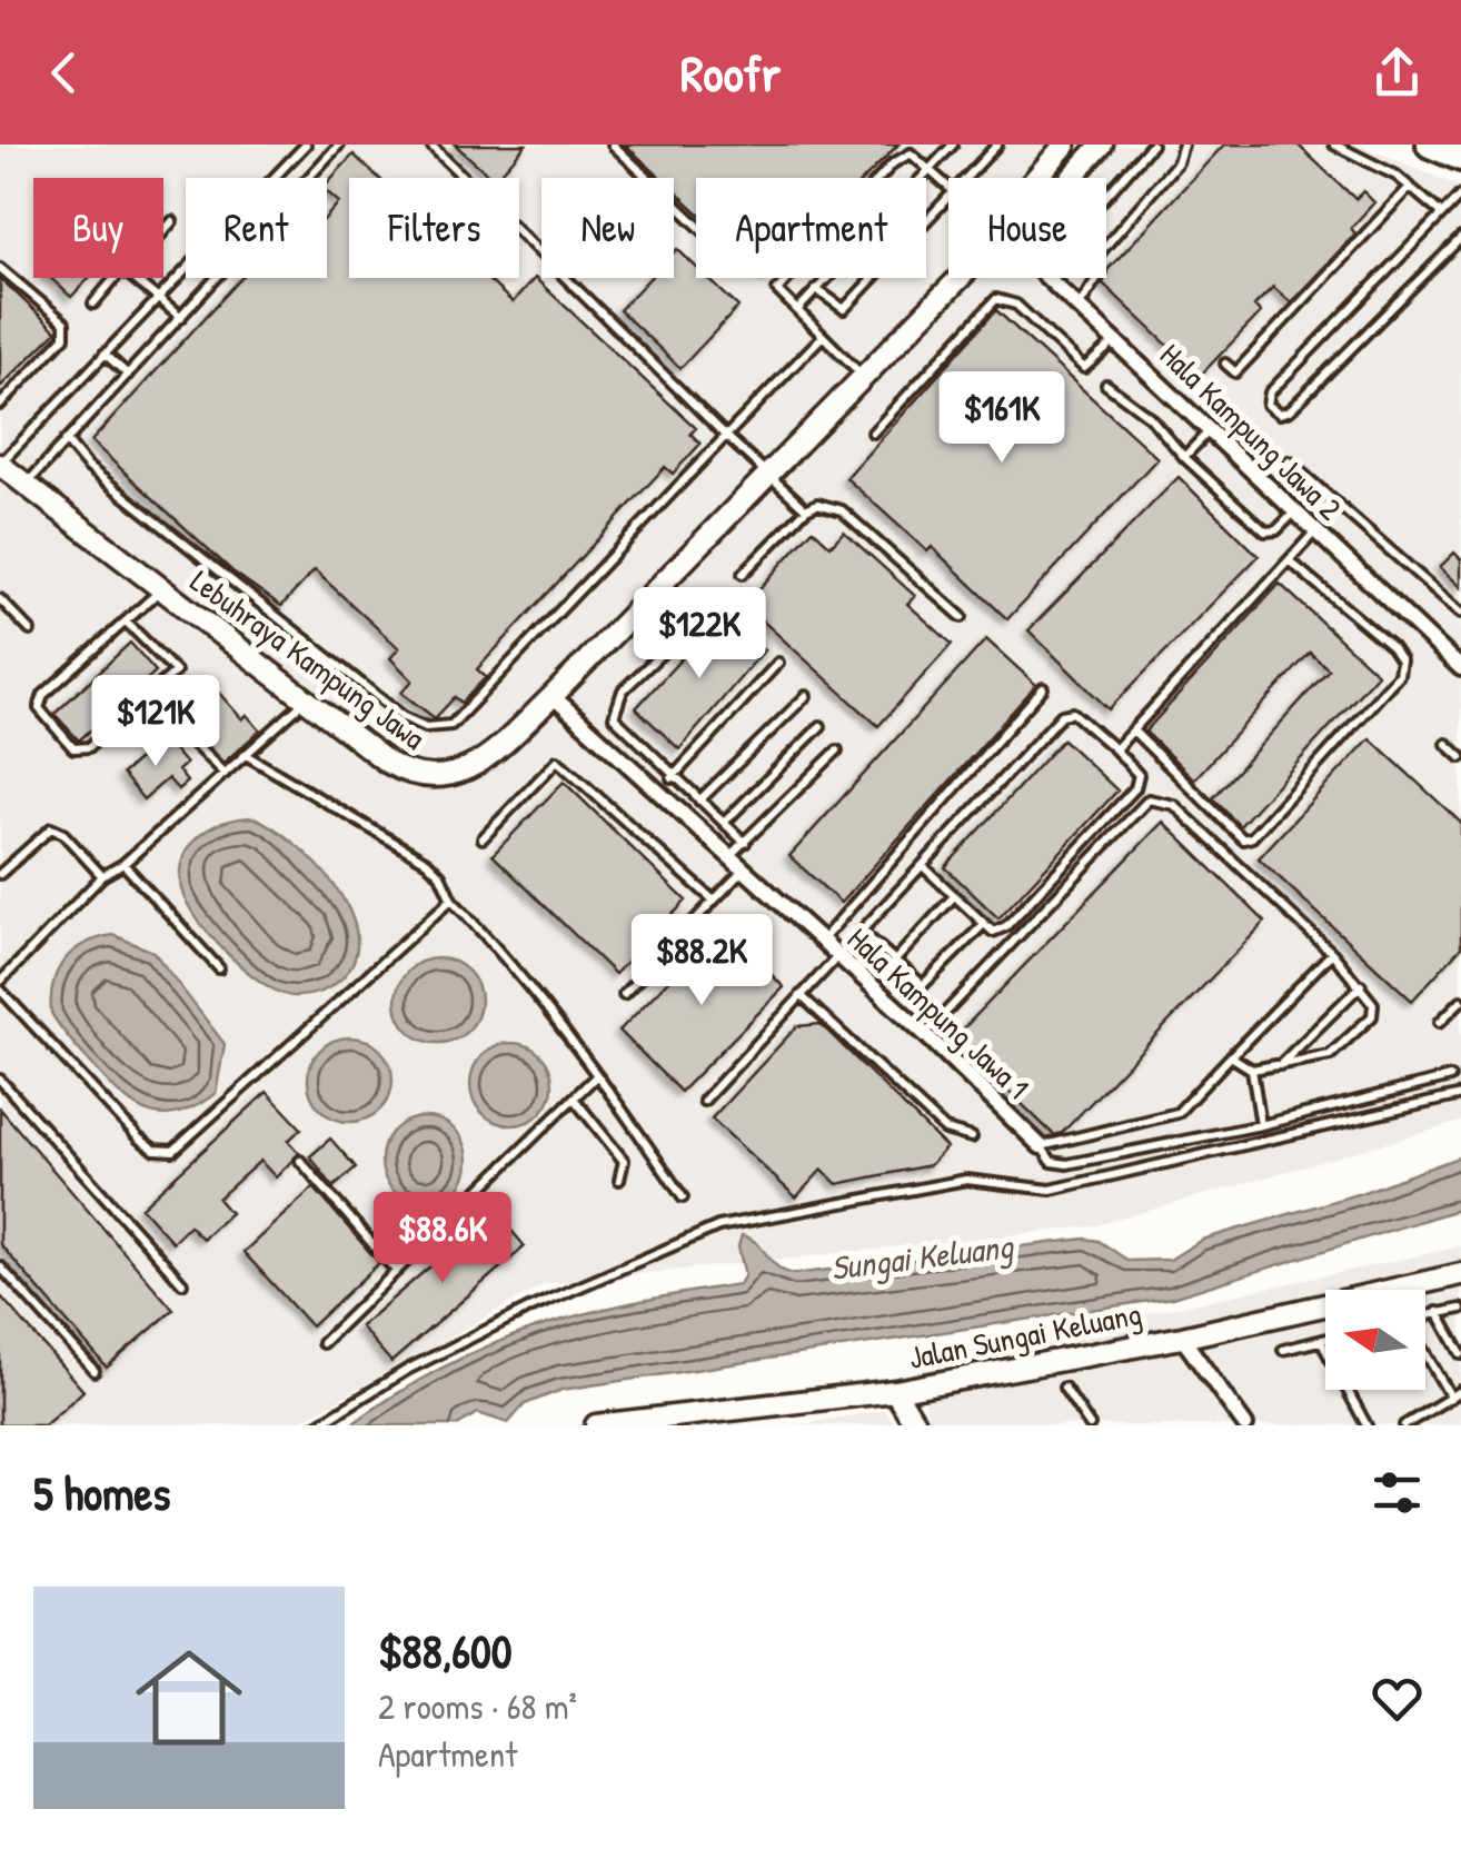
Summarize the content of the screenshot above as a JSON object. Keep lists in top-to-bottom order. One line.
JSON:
{"streets":{"street":["Hala Kampung Jawa 2","Lebuhraya Kampung Jawa","Hala Kampung Jawa 1","Jalan Sungai Keluang"]},"crossings":[["Lebuhraya Kampung Jawa","Hala Kampung Jawa 1"]],"water":["Sungai Keluang"],"north":"left","page":{"header":"Roofr","chip":["Buy","Rent","Filters","New","Apartment","House"],"price":["$161K","$122K","$121K","$88.2K","$88.6K"],"heading":"5 homes","list":[{"name":"$88,600","note":"2 rooms · 68 m² · Apartment"}]}}
